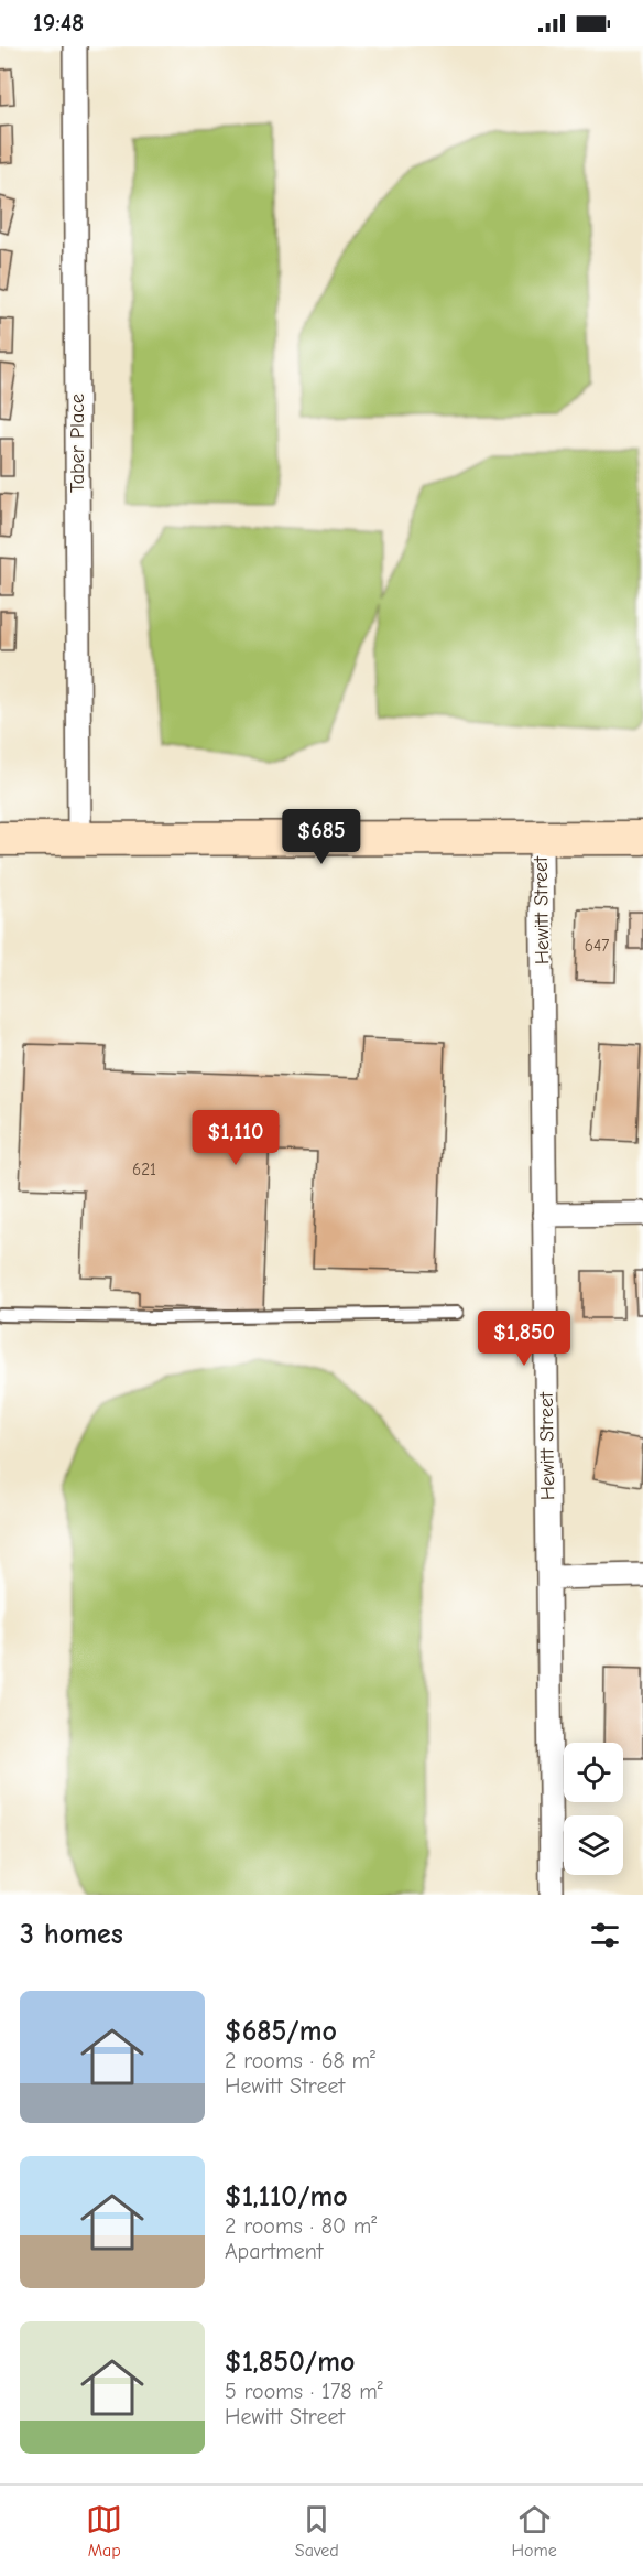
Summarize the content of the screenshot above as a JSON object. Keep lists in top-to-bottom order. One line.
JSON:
{"streets":{"street":["Taber Place","Hewitt Street"]},"house_numbers":["647","621"],"page":{"status":"19:48","price":["$685","$1,110","$1,850"],"heading":"3 homes","list":[{"name":"$685/mo","note":"2 rooms · 68 m² · Hewitt Street"},{"name":"$1,110/mo","note":"2 rooms · 80 m² · Apartment"},{"name":"$1,850/mo","note":"5 rooms · 178 m² · Hewitt Street"}],"tabs":["Map","Saved","Home"]}}
